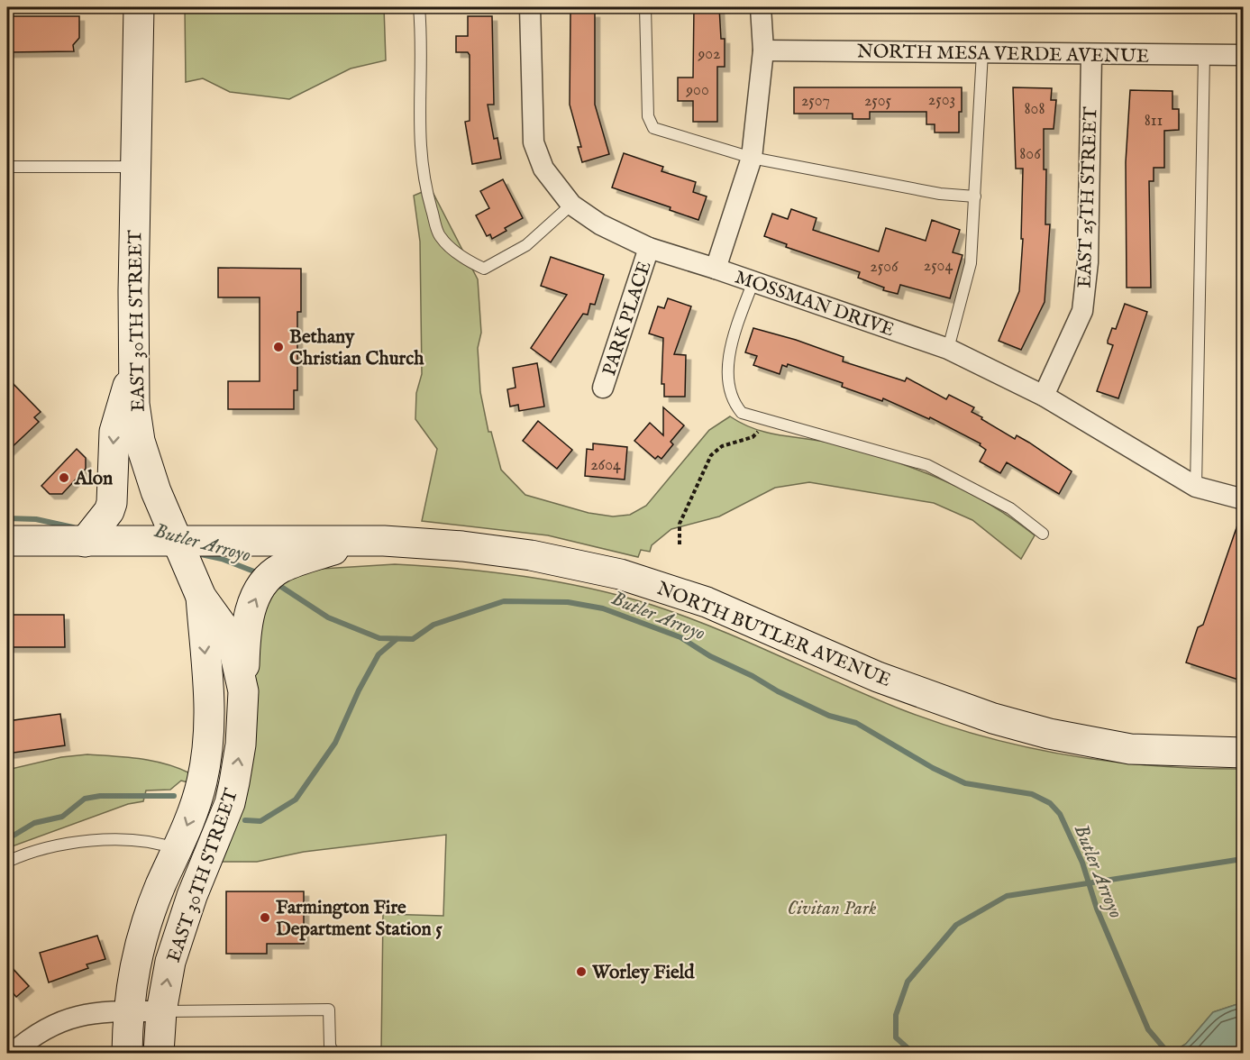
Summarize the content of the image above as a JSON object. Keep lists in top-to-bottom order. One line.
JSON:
{"streets":{"main road":["EAST 30TH STREET","NORTH BUTLER AVENUE"],"street":["NORTH MESA VERDE AVENUE","EAST 25TH STREET","MOSSMAN DRIVE","PARK PLACE"]},"crossings":[["NORTH MESA VERDE AVENUE","EAST 25TH STREET"],["EAST 25TH STREET","MOSSMAN DRIVE"],["MOSSMAN DRIVE","PARK PLACE"],["EAST 30TH STREET","NORTH BUTLER AVENUE"]],"water":["Butler Arroyo"],"parks":["Civitan Park"],"places":["Bethany Christian Church","Alon","Farmington Fire Department Station 5","Worley Field"],"house_numbers":["902","900","2503","2507","2505","808","811","806","2504","2506","2604"]}
